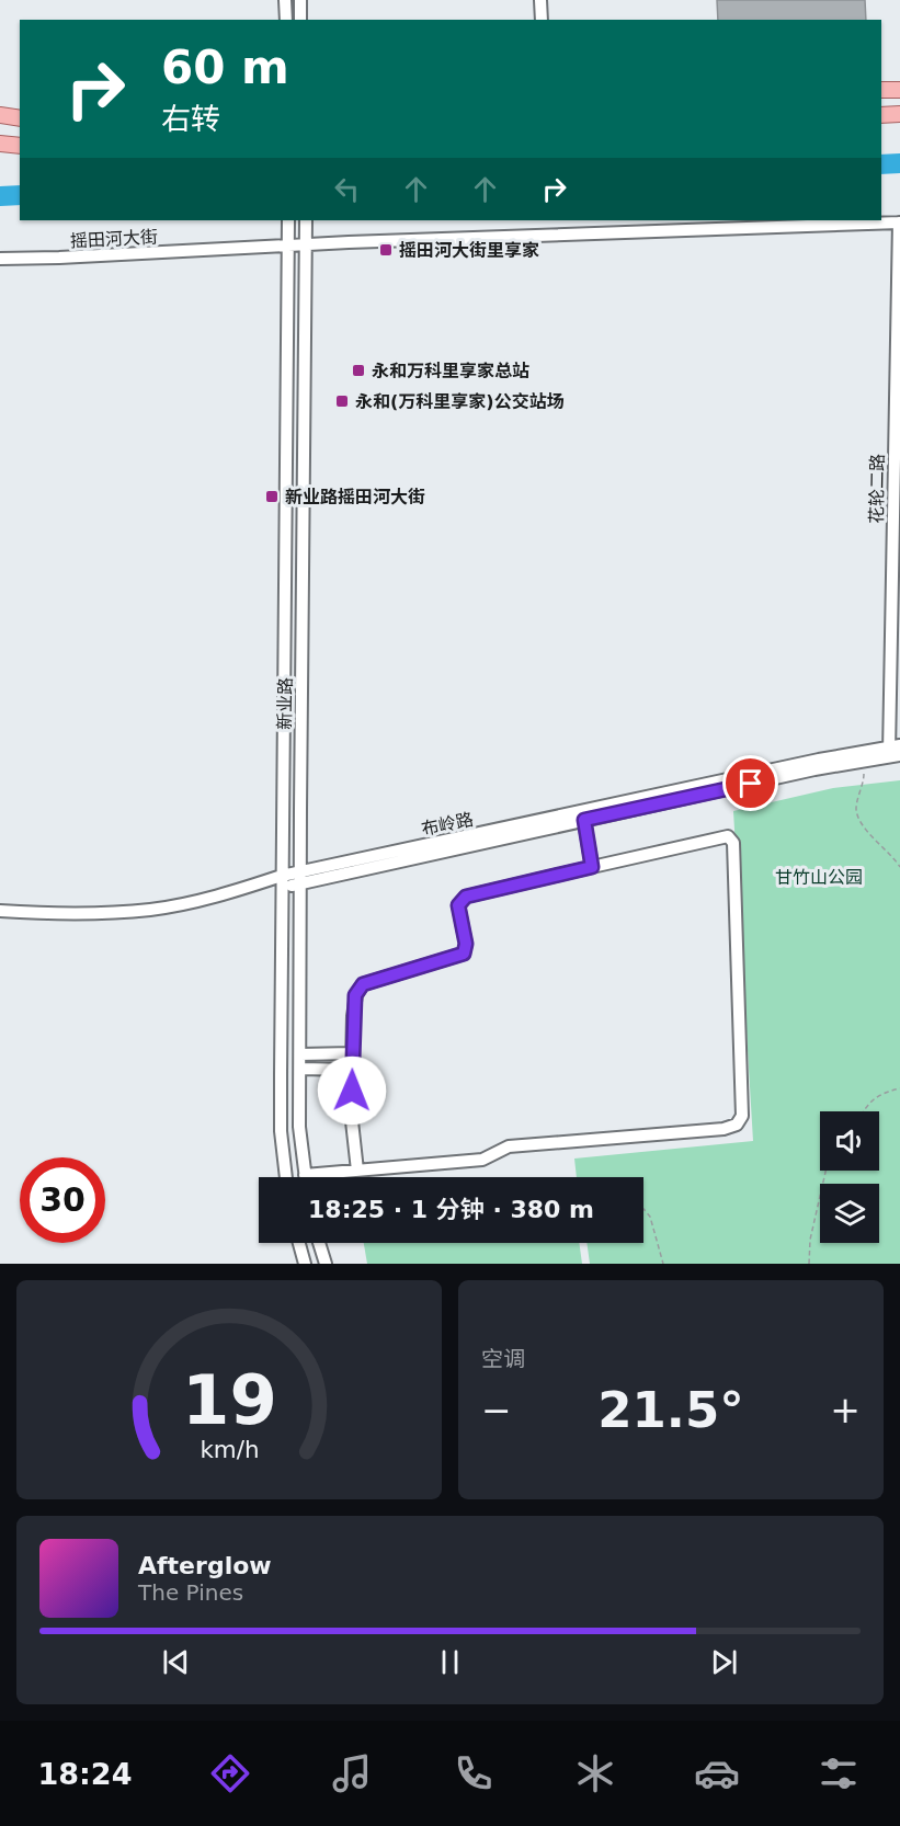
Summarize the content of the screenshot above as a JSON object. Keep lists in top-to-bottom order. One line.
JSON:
{"streets":{"street":["摇田河大街","花轮二路","新业路","布岭路"]},"crossings":[["摇田河大街","花轮二路"],["摇田河大街","新业路"],["花轮二路","布岭路"],["新业路","布岭路"]],"parks":["甘竹山公园"],"places":{"transit":["摇田河大街里享家","永和万科里享家总站","永和(万科里享家)公交站场","新业路摇田河大街"]},"page":{"turn":["60 m","右转"],"limit":"30","trip":"18:25 · 1 分钟 · 380 m","tile":"空调","heat":["−","21.5°","+"],"song":["Afterglow","The Pines"],"tabs":"18:24","gauge":["19","km/h"]}}
